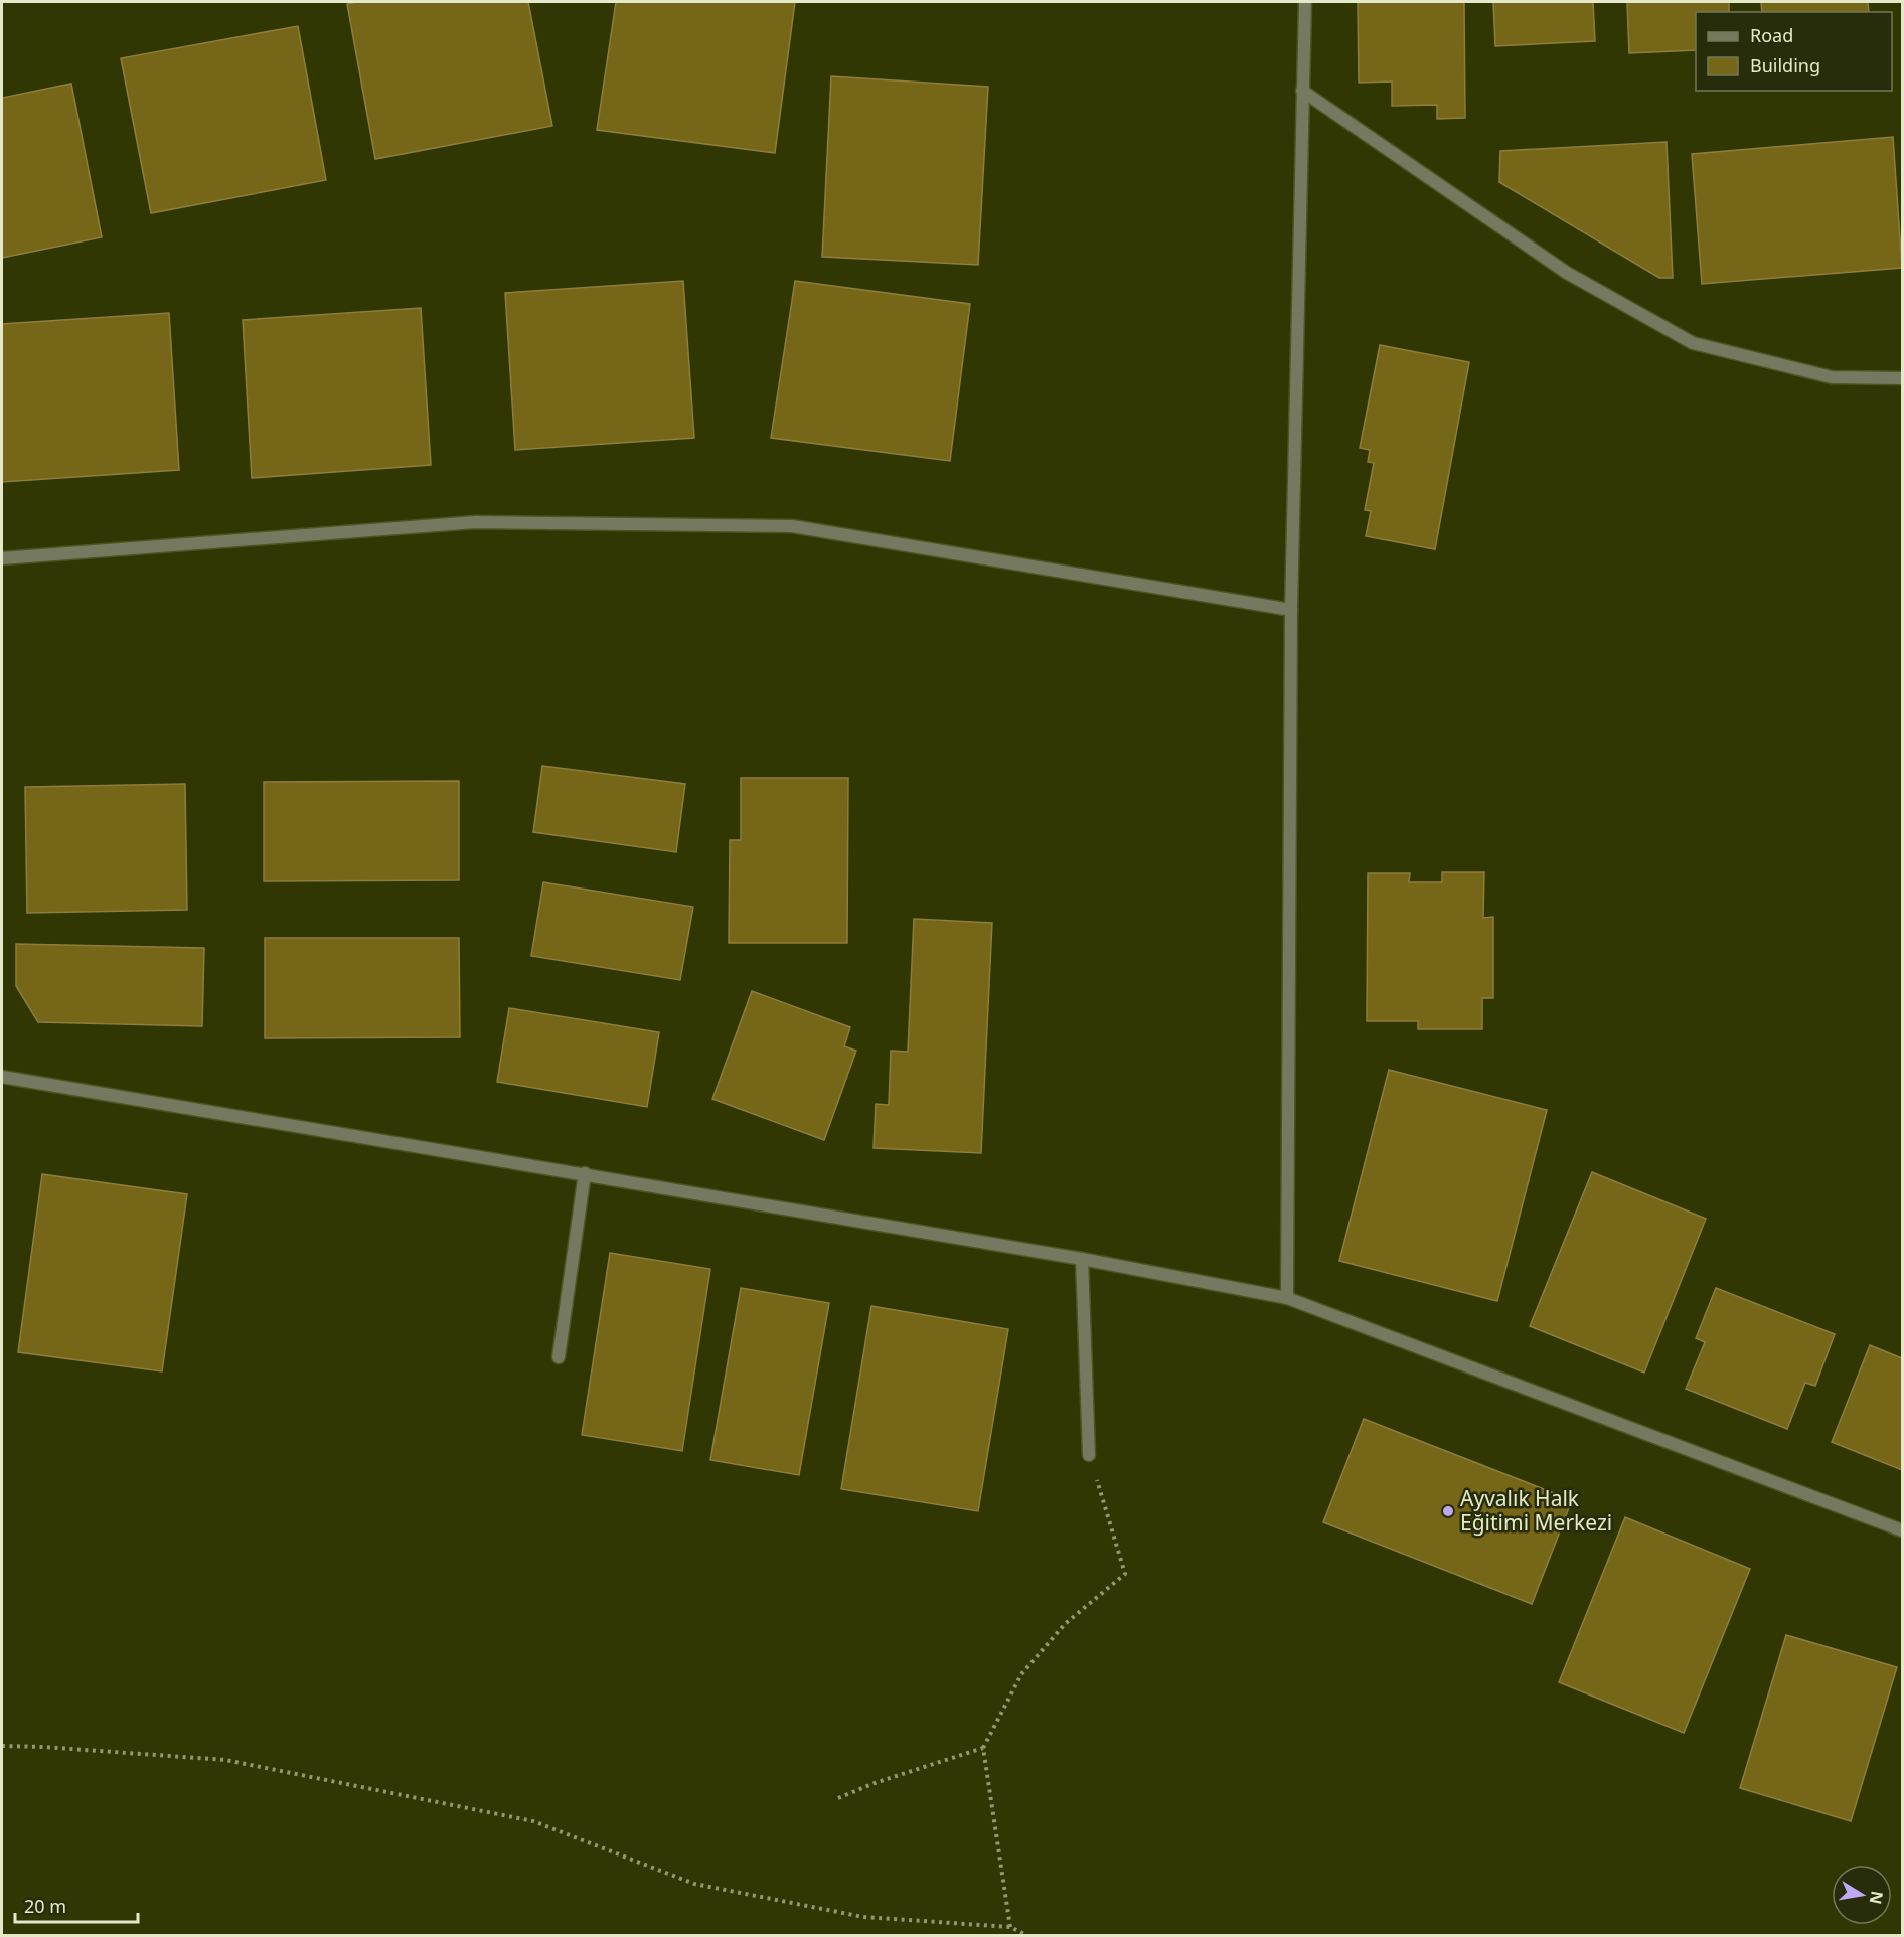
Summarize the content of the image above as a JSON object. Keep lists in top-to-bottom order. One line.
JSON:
{"places":["Ayvalık Halk Eğitimi Merkezi"],"legend":["Road","Building"],"scale_bar":"20 m","north":"right"}
